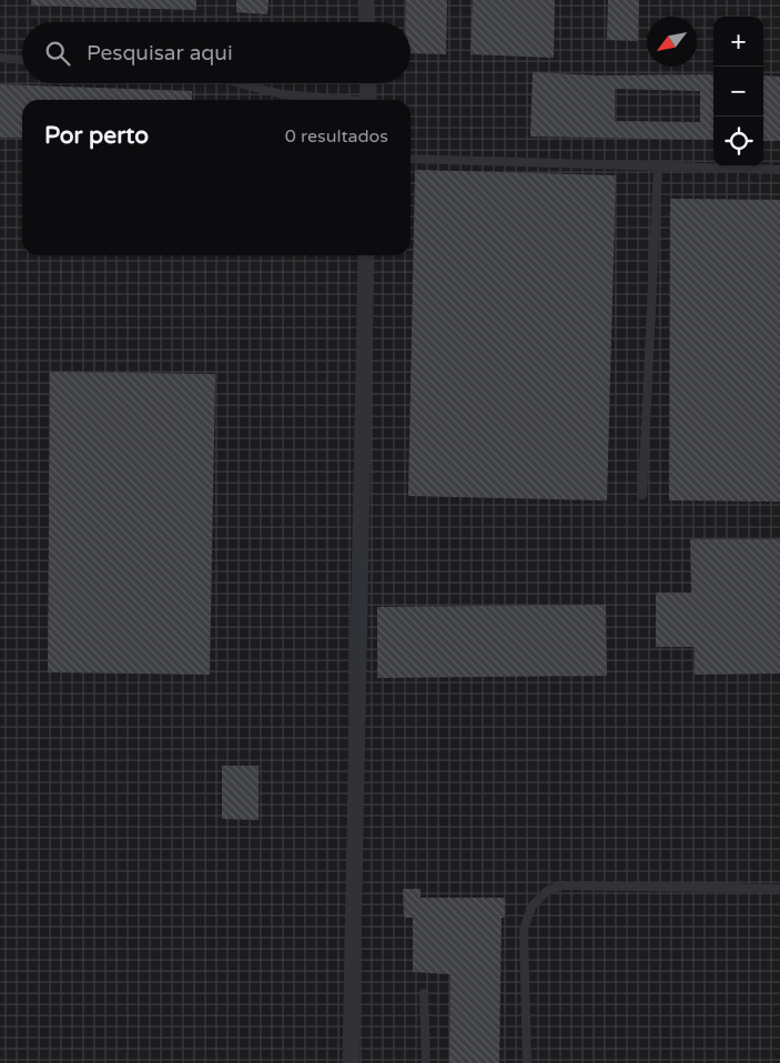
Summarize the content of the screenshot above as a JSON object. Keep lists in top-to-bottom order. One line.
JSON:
{"north":"bottom left","page":{"map_buttons":["+","−"],"search":"Pesquisar aqui","heading":["Por perto","0 resultados"]}}
